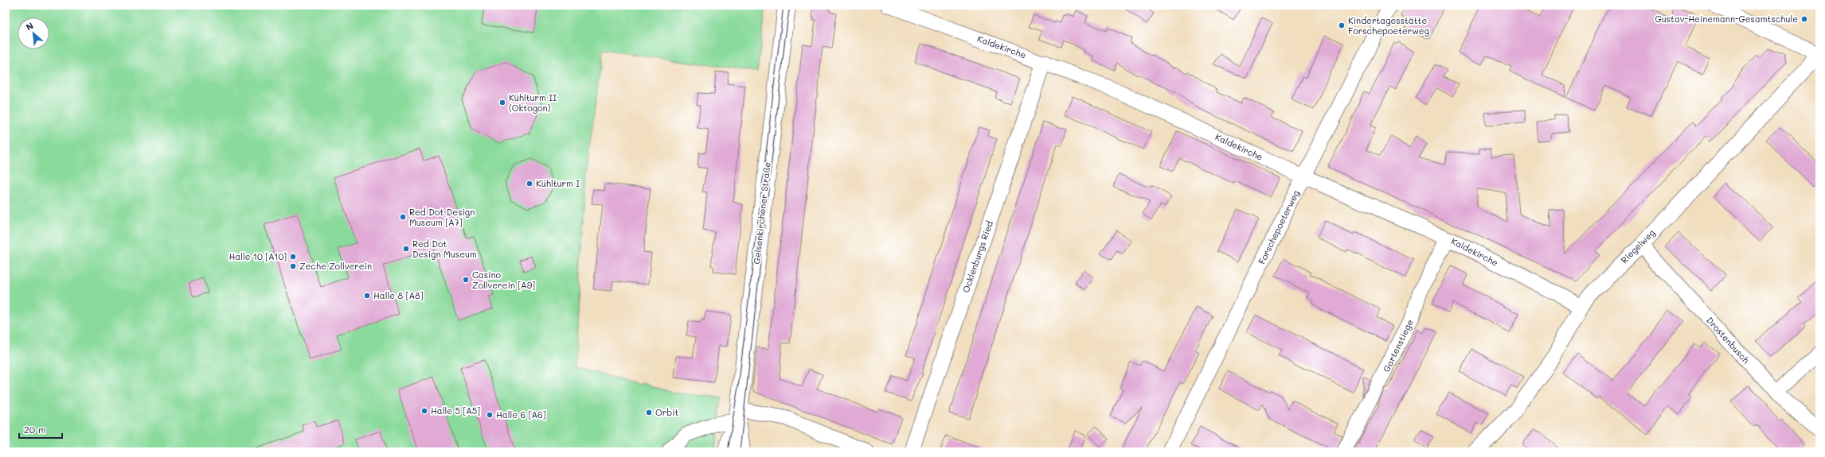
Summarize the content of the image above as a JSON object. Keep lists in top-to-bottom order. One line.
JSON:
{"streets":{"main road":["Gelsenkirchener Straße"],"street":["Kaldekirche","Forschepoeterweg","Riegelweg","Ocklenburgs Ried","Drostenbusch","Gartenstiege"]},"crossings":[["Kaldekirche","Forschepoeterweg"],["Kaldekirche","Riegelweg"],["Kaldekirche","Ocklenburgs Ried"],["Kaldekirche","Gartenstiege"],["Riegelweg","Drostenbusch"]],"places":["Gustav-Heinemann-Gesamtschule","Kindertagesstätte Forschepoeterweg","Kühlturm II (Oktogon)","Kühlturm I","Red Dot Design Museum [A7]","Red Dot Design Museum","Halle 10 [A10]","Zeche Zollverein","Casino Zollverein [A9]","Halle 8 [A8]","Halle 5 [A5]","Orbit","Halle 6 [A6]"],"scale_bar":"20 m","north":"top left"}
